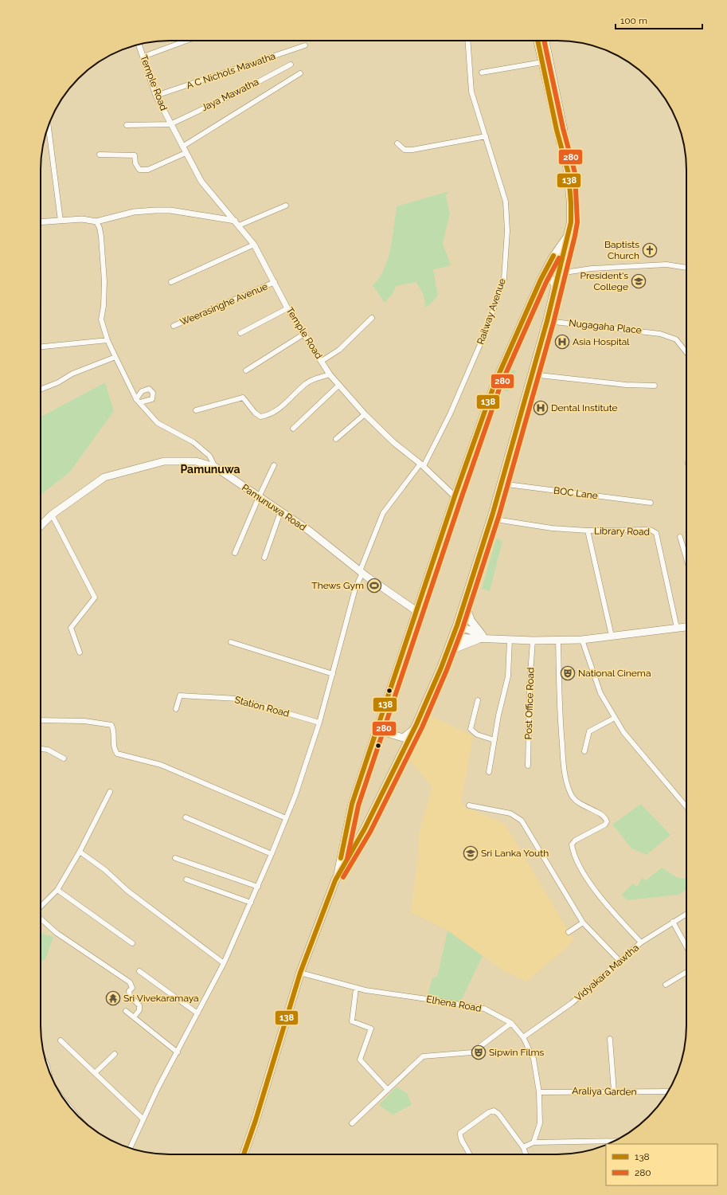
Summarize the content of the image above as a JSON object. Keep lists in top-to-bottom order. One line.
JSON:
{"streets":{"main road":["Pamunuwa Road"],"street":["A C Nichols Mawatha","Temple Road","Jaya Mawatha","Weerasinghe Avenue","Railway Avenue","Nugagaha Place","BOC Lane","Library Road","Post Office Road","Station Road","Vidyakara Mawtha","Elhena Road","Araliya Garden"]},"crossings":[["A C Nichols Mawatha","Temple Road"],["Temple Road","Jaya Mawatha"],["Temple Road","Weerasinghe Avenue"],["Temple Road","Railway Avenue"],["Railway Avenue","Pamunuwa Road"],["Railway Avenue","Station Road"],["Vidyakara Mawtha","Elhena Road"],["Elhena Road","Araliya Garden"]],"districts":["Pamunuwa"],"places":{"church":["Baptists Church"],"school or university":["President's College","Sri Lanka Youth"],"hospital":["Asia Hospital","Dental Institute"],"sports":["Thews Gym"],"theatre":["National Cinema","Sipwin Films"],"temple":["Sri Vivekaramaya"]},"lines":["transit line 138","transit line 280"],"legend":["138","280"],"scale_bar":"100 m"}
